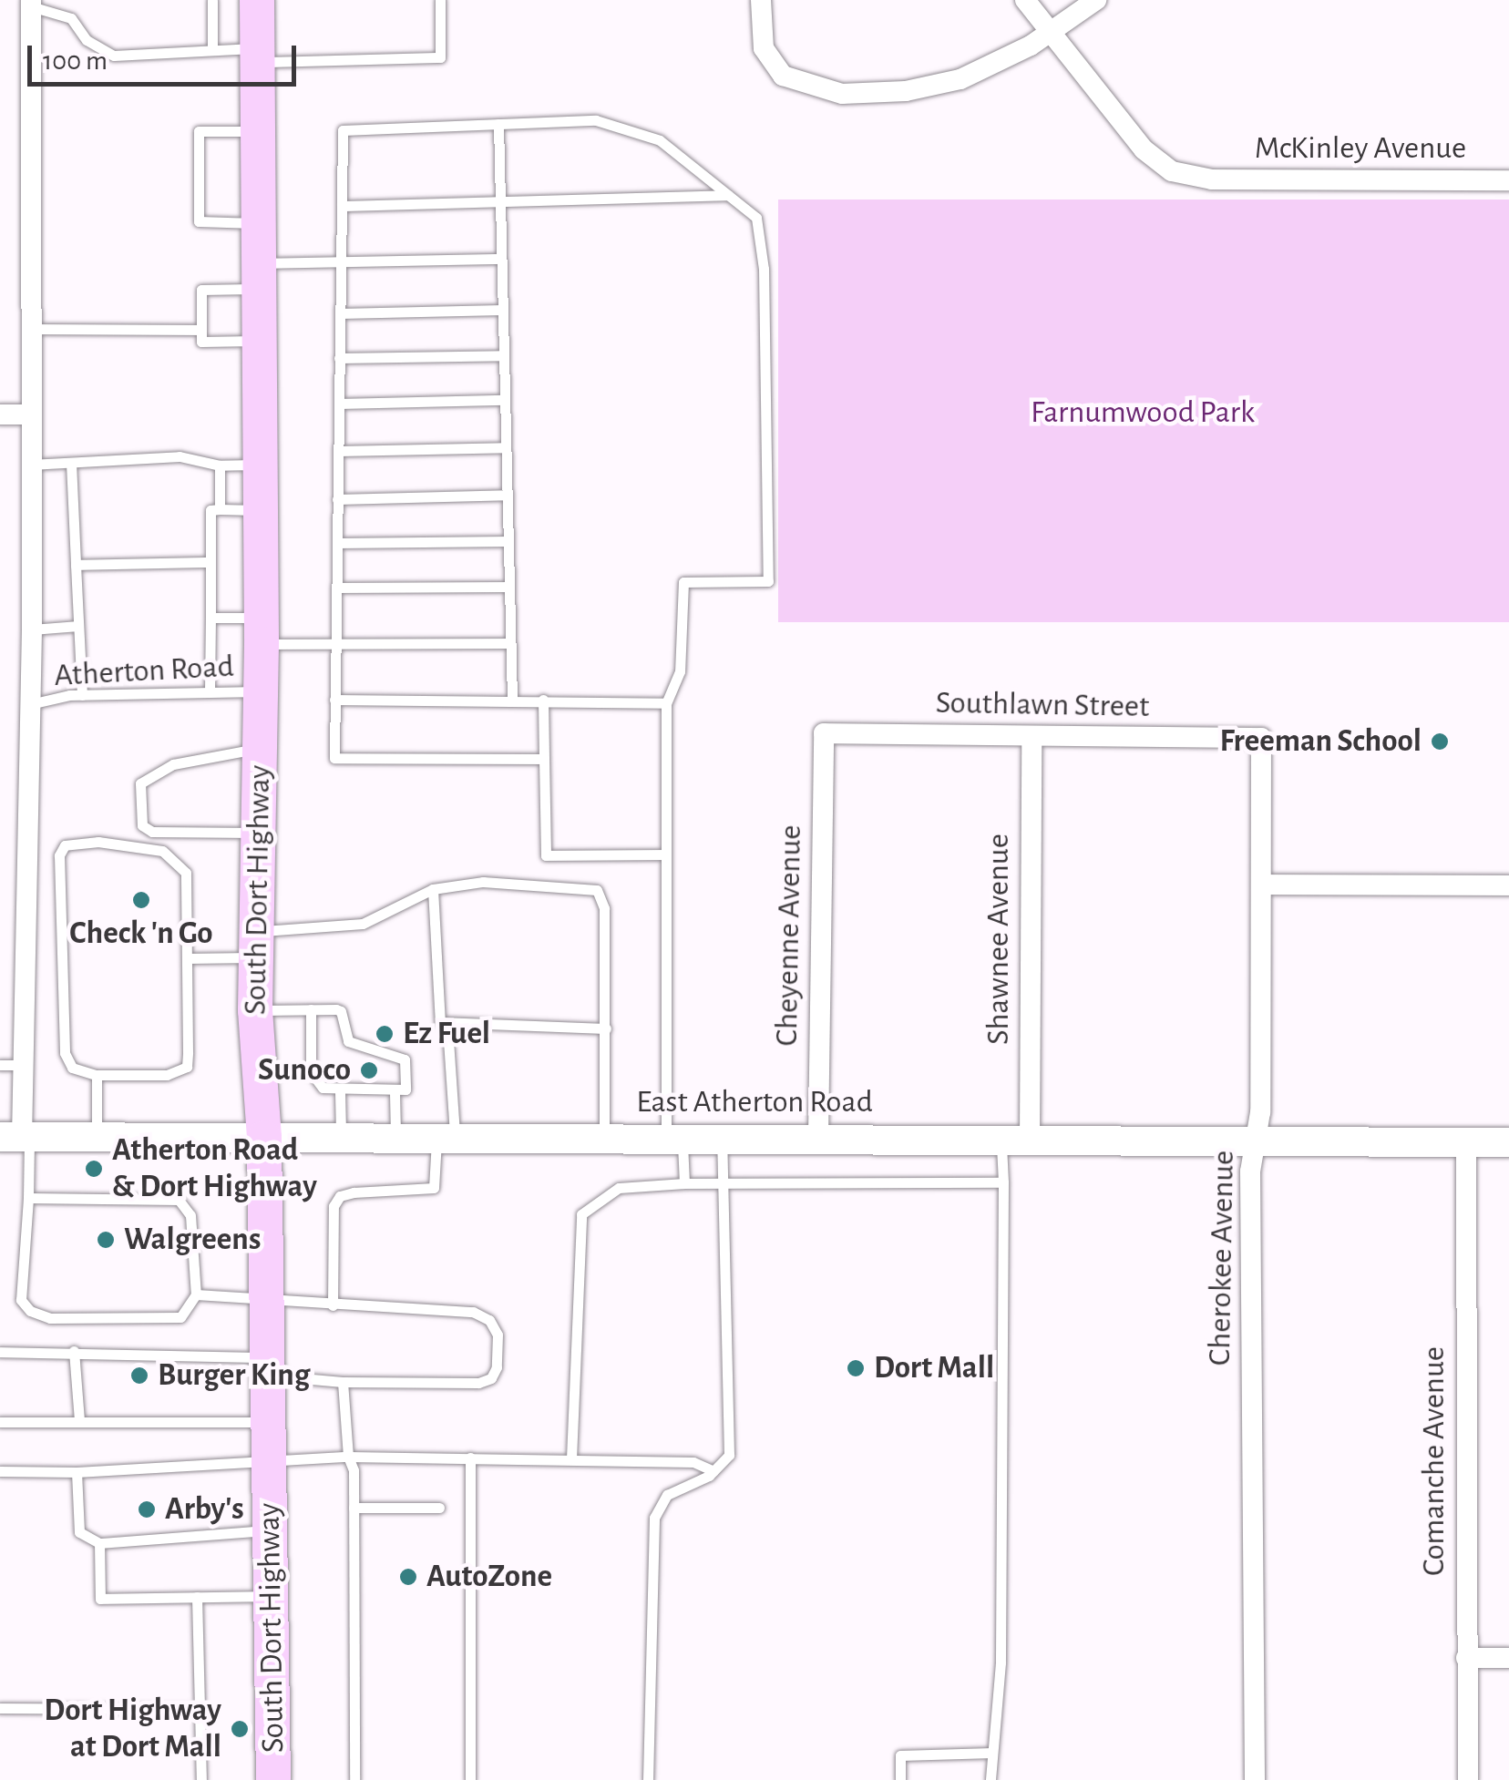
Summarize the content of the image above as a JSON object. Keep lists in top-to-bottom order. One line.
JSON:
{"streets":{"main road":["South Dort Highway"],"street":["McKinley Avenue","Southlawn Street","Cheyenne Avenue","Shawnee Avenue","East Atherton Road","Cherokee Avenue","Comanche Avenue"],"lane":["Atherton Road"]},"crossings":[["Atherton Road","South Dort Highway"],["Southlawn Street","Cheyenne Avenue"],["Southlawn Street","Shawnee Avenue"],["Southlawn Street","Cherokee Avenue"],["South Dort Highway","East Atherton Road"],["Cheyenne Avenue","East Atherton Road"],["Shawnee Avenue","East Atherton Road"],["East Atherton Road","Cherokee Avenue"],["East Atherton Road","Comanche Avenue"]],"parks":["Farnumwood Park"],"places":["Freeman School","Check 'n Go","Ez Fuel","Sunoco","Atherton Road & Dort Highway","Walgreens","Dort Mall","Burger King","Arby's","AutoZone","Dort Highway at Dort Mall"],"scale_bar":"100 m"}
